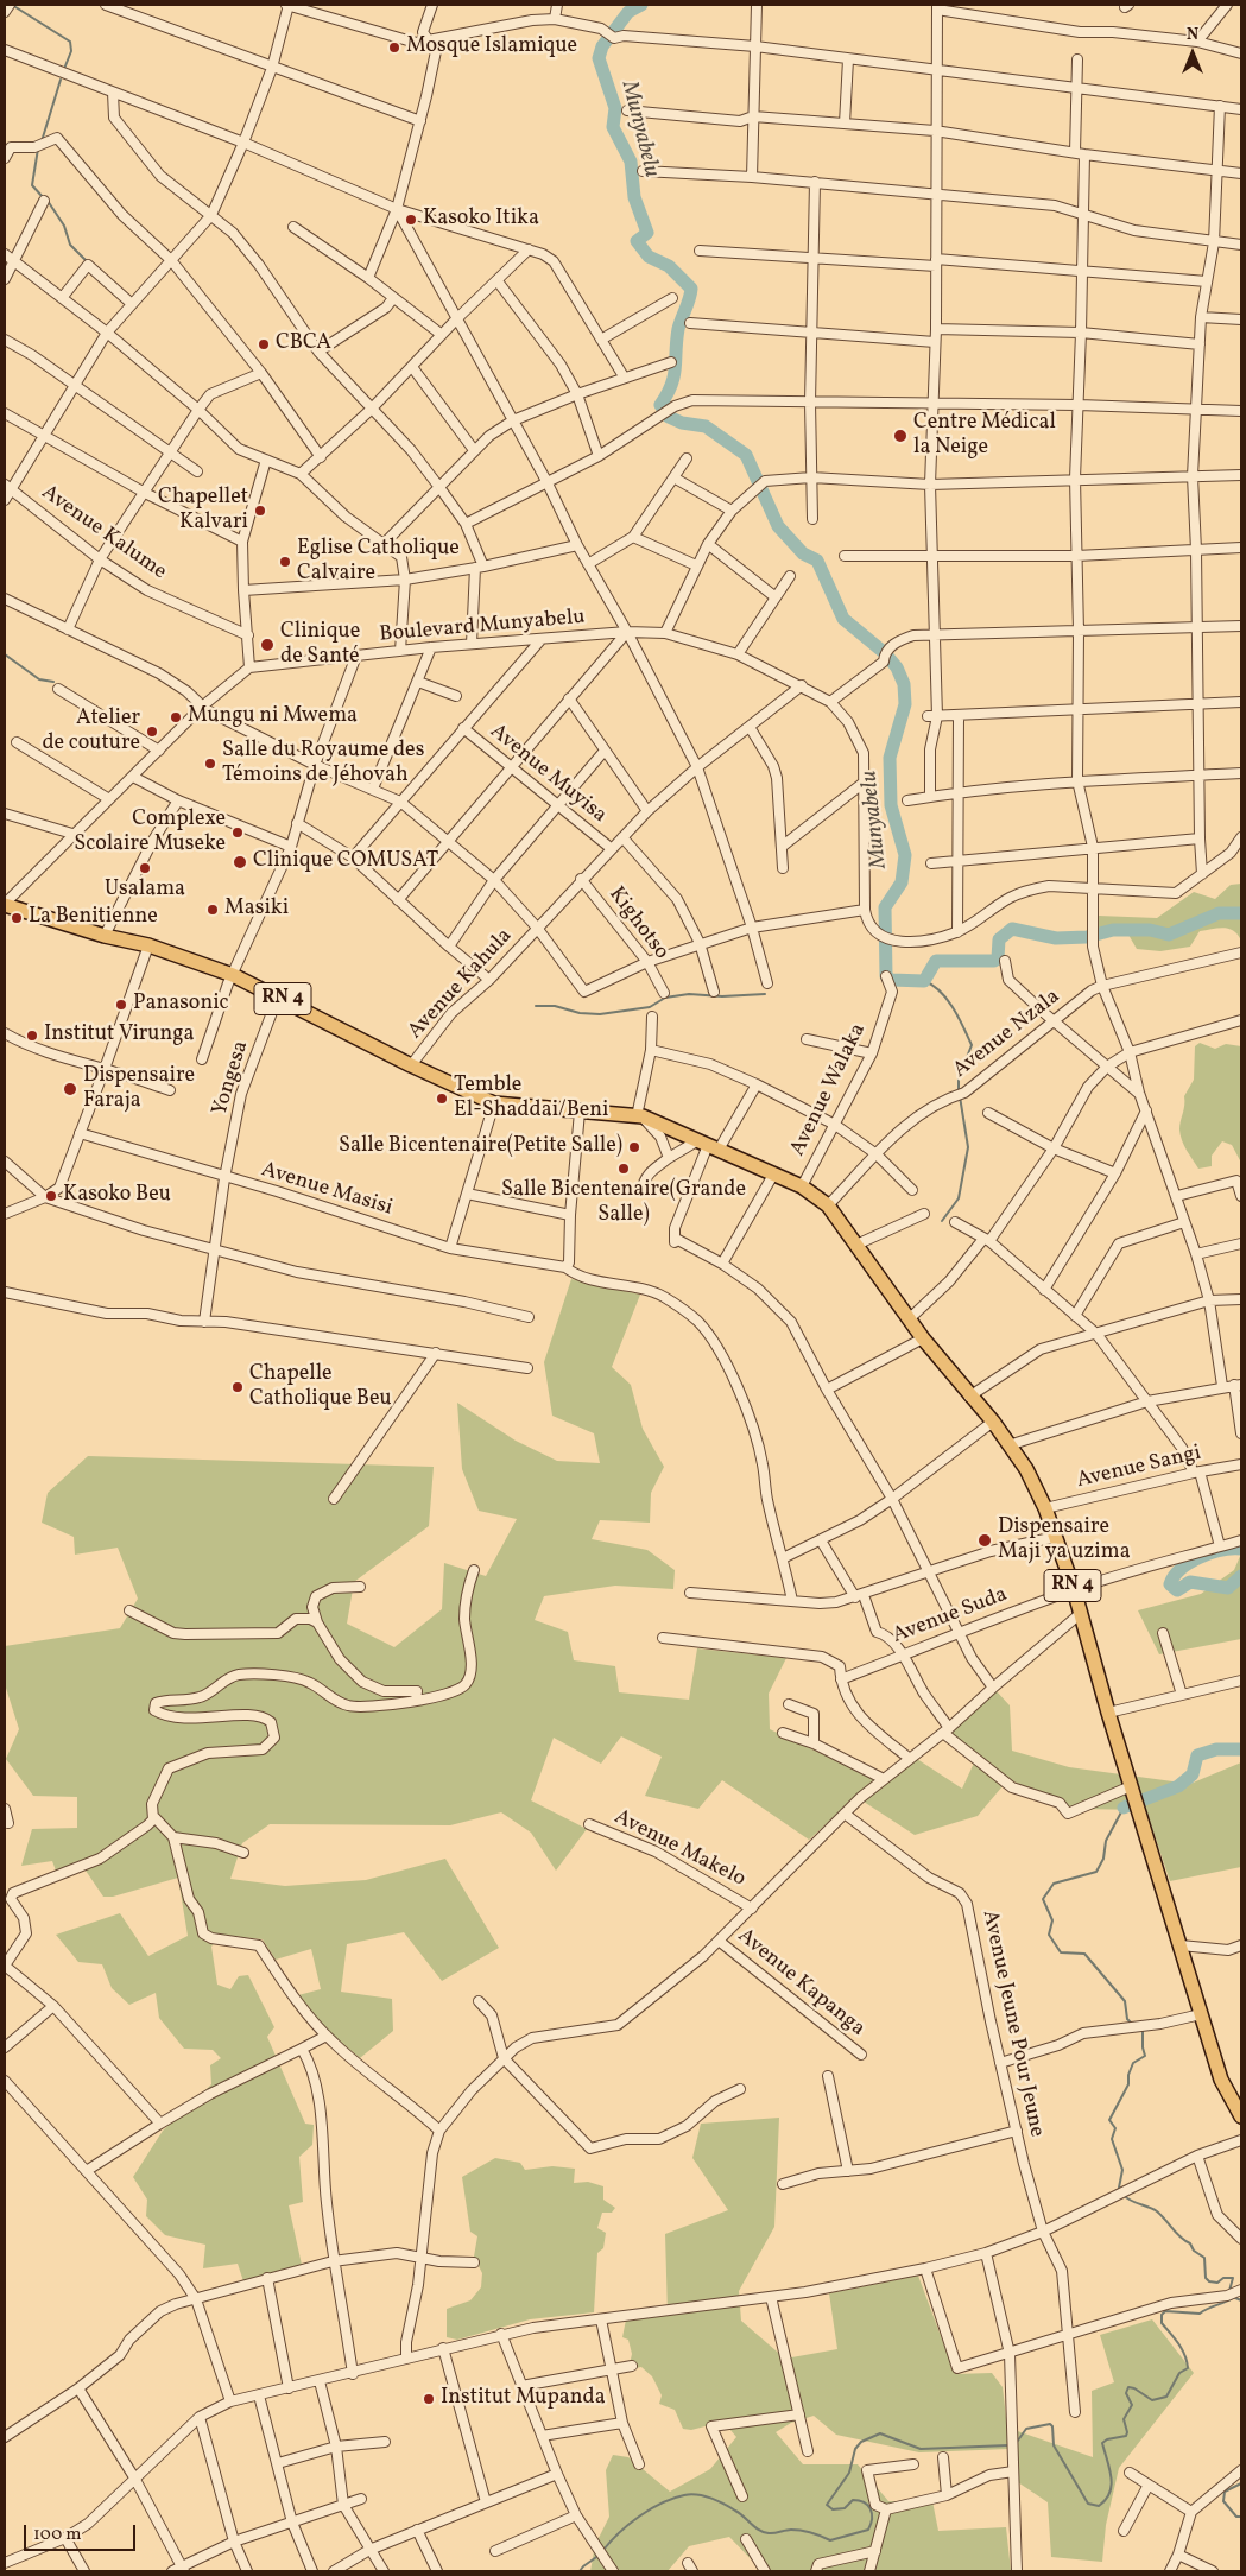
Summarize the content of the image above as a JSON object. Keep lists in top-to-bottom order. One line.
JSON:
{"streets":{"highway":["RN 4"],"street":["Avenue Kalume","Boulevard Munyabelu","Avenue Muyisa","Kighotso","Avenue Kahula","Avenue Nzala","Yongesa","Avenue Walaka","Avenue Masisi","Avenue Sangi","Avenue Suda","Avenue Makelo","Avenue Kapanga","Avenue Jeune Pour Jeune"]},"crossings":[["Boulevard Munyabelu","Avenue Kahula"],["Avenue Muyisa","Avenue Kahula"],["Kighotso","Avenue Kahula"],["Avenue Kahula","RN 4"],["RN 4","Avenue Nzala"],["RN 4","Yongesa"],["RN 4","Avenue Walaka"],["RN 4","Avenue Sangi"],["RN 4","Avenue Suda"],["Yongesa","Avenue Masisi"]],"water":["Munyabelu"],"places":["Mosque Islamique","Kasoko Itika","CBCA","Centre Médical la Neige","Chapellet Kalvari","Eglise Catholique Calvaire","Clinique de Santé","Mungu ni Mwema","Atelier de couture","Salle du Royaume des Témoins de Jéhovah","Complexe Scolaire Museke","Clinique COMUSAT","Usalama","Masiki","La Benitienne","Panasonic","Institut Virunga","Dispensaire Faraja","Temble El-Shaddai/Beni","Salle Bicentenaire(Petite Salle)","Salle Bicentenaire(Grande Salle)","Kasoko Beu","Chapelle Catholique Beu","Dispensaire Maji ya uzima","Institut Mupanda"],"scale_bar":"100 m","north":"top"}
